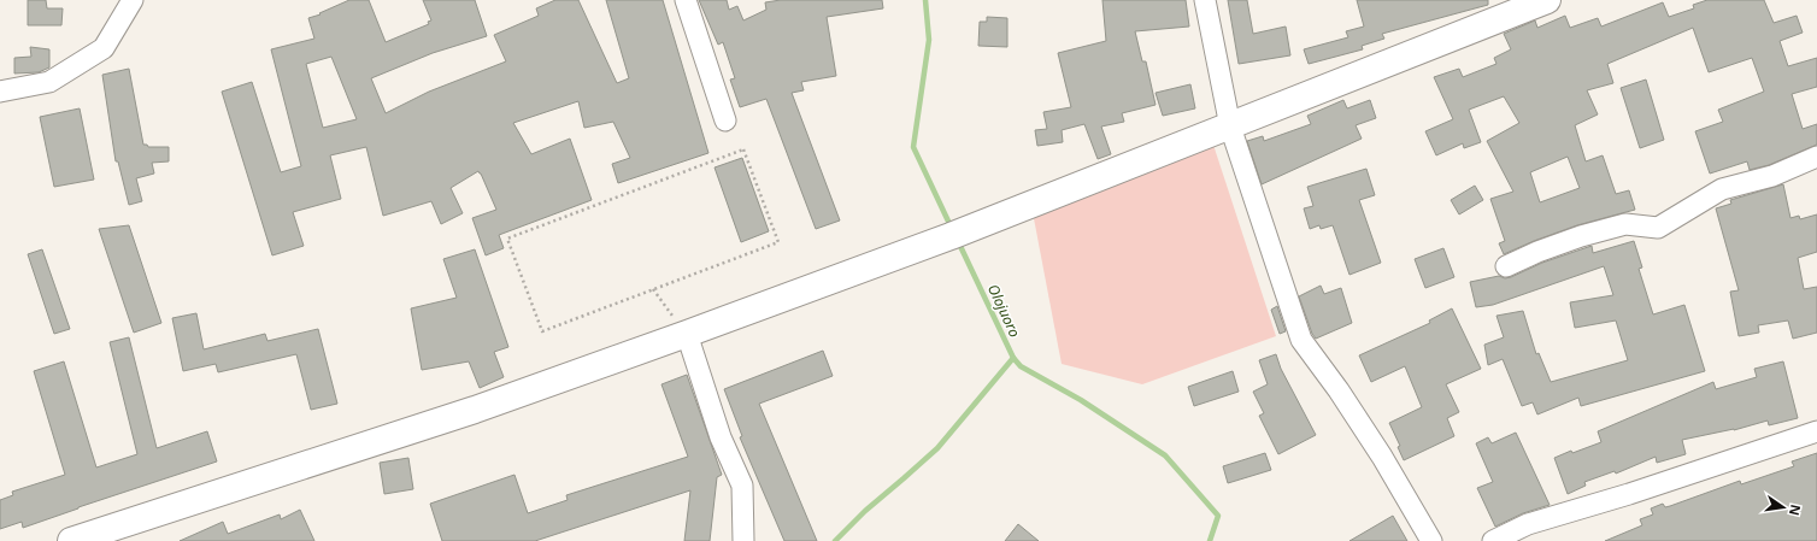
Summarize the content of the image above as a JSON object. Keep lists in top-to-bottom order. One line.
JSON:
{"water":["Olojuoro"],"north":"right"}
